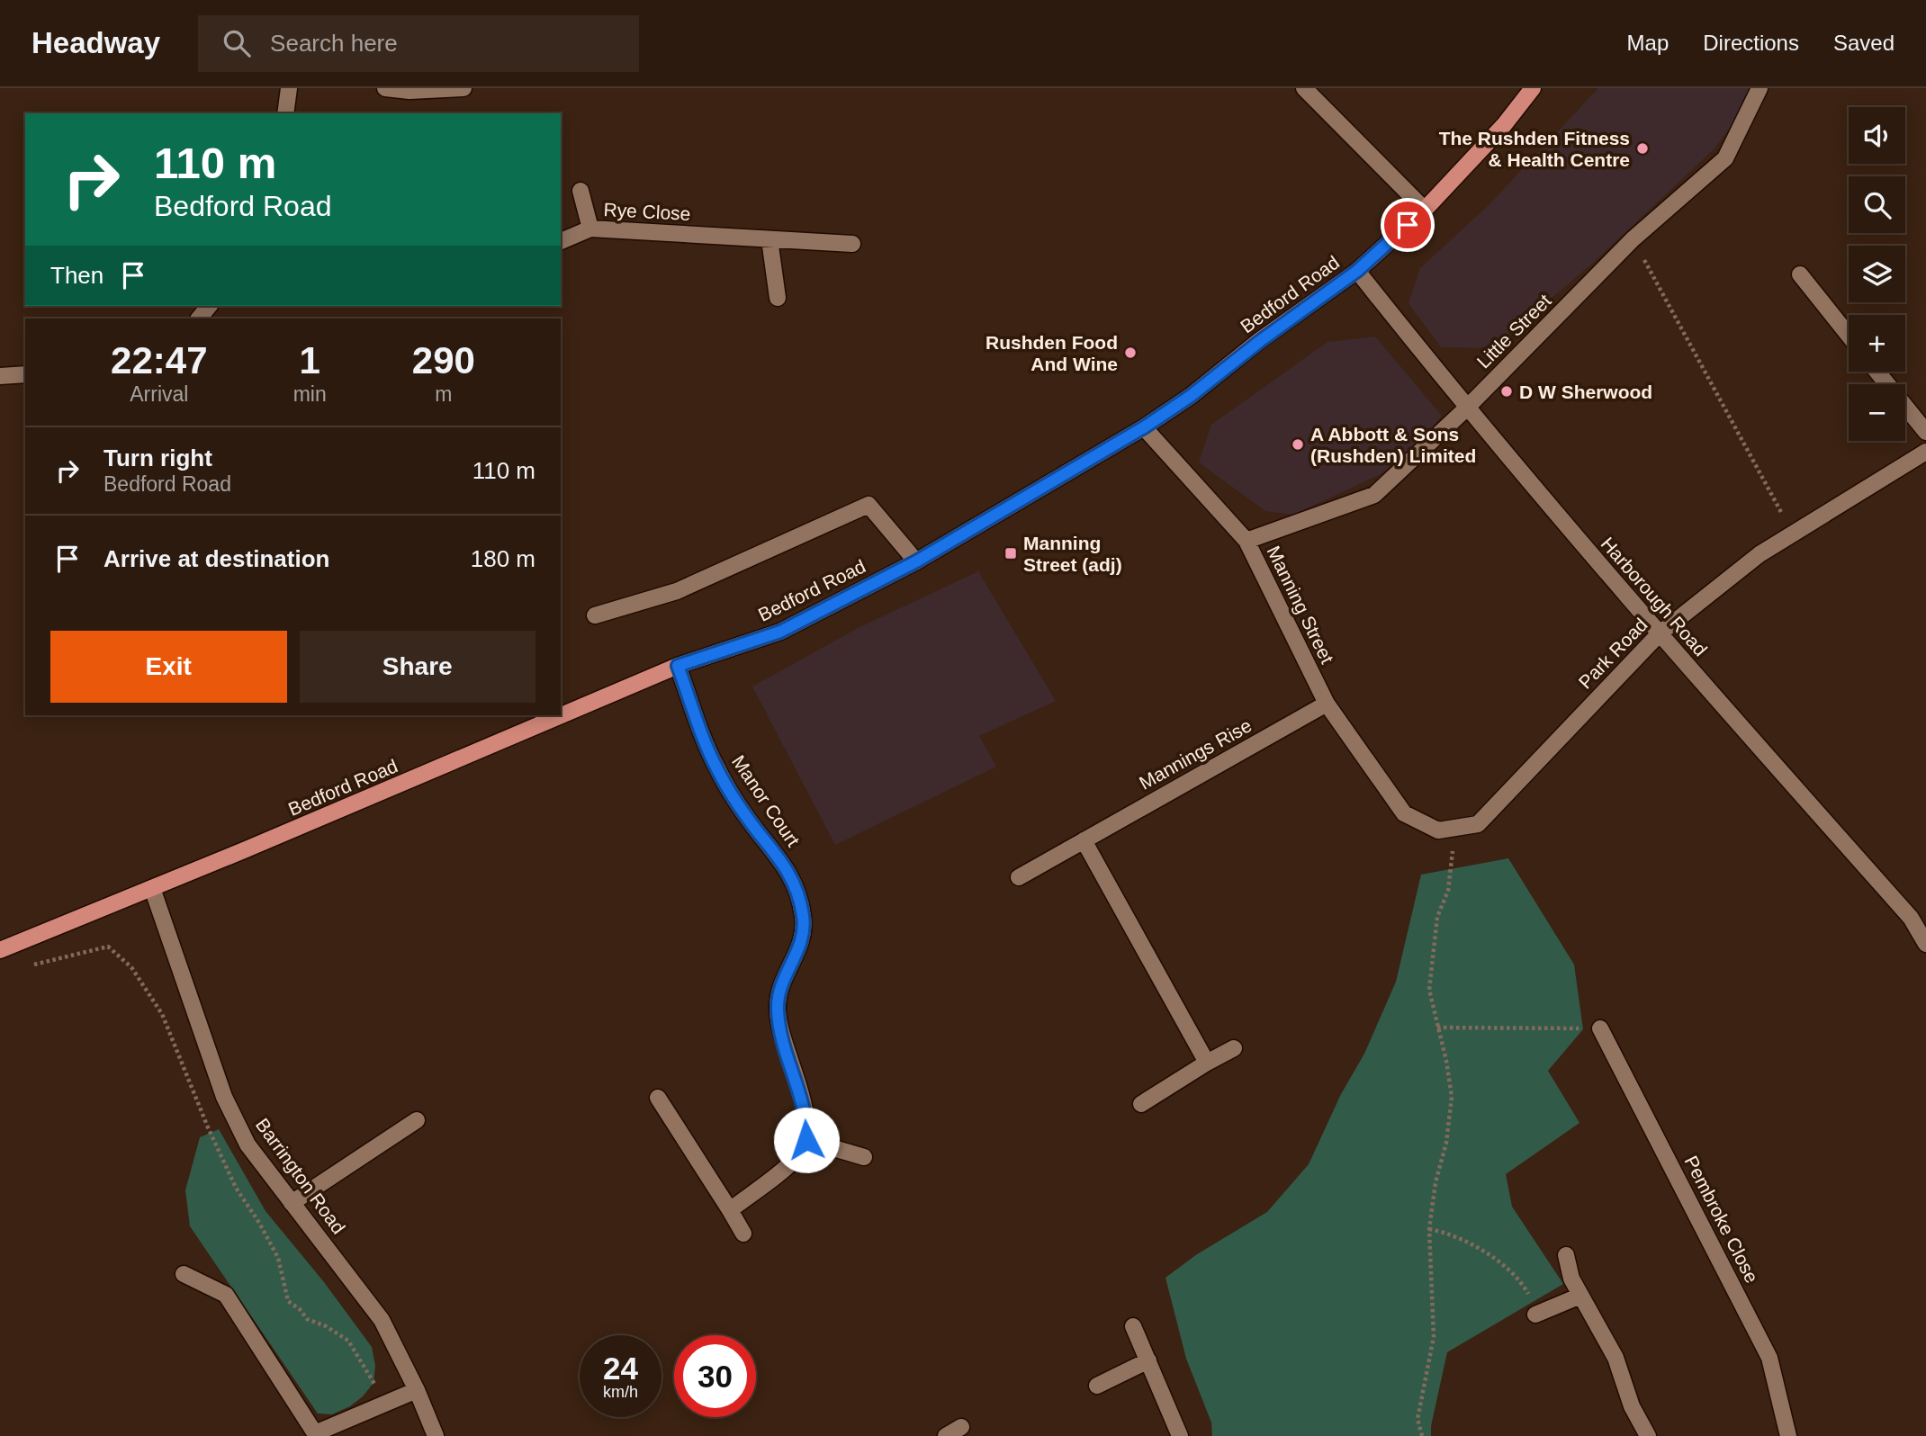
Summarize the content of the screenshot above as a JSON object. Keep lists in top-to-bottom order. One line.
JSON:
{"streets":{"main road":["Bedford Road"],"street":["Rye Close","Little Street","Harborough Road","Manning Street","Park Road","Mannings Rise","Manor Court","Barrington Road","Pembroke Close"]},"crossings":[["Bedford Road","Harborough Road"],["Bedford Road","Manning Street"],["Bedford Road","Manor Court"],["Bedford Road","Barrington Road"],["Little Street","Harborough Road"],["Little Street","Manning Street"],["Harborough Road","Park Road"],["Manning Street","Park Road"],["Manning Street","Mannings Rise"]],"places":{"other":["The Rushden Fitness & Health Centre","Rushden Food And Wine","D W Sherwood","A Abbott & Sons (Rushden) Limited"],"transit":["Manning Street (adj)"]},"page":{"header":"Headway","search":"Search here","nav":["Map","Directions","Saved"],"map_buttons":["+","−"],"turn":["110 m","Bedford Road"],"then":"Then","eta":["22:47","Arrival","1","min","290","m"],"list":[{"name":"Turn right","note":"Bedford Road","value":"110 m"},{"name":"Arrive at destination","value":"180 m"}],"buttons":["Exit","Share"],"speed":"24 km/h","limit":"30"}}
